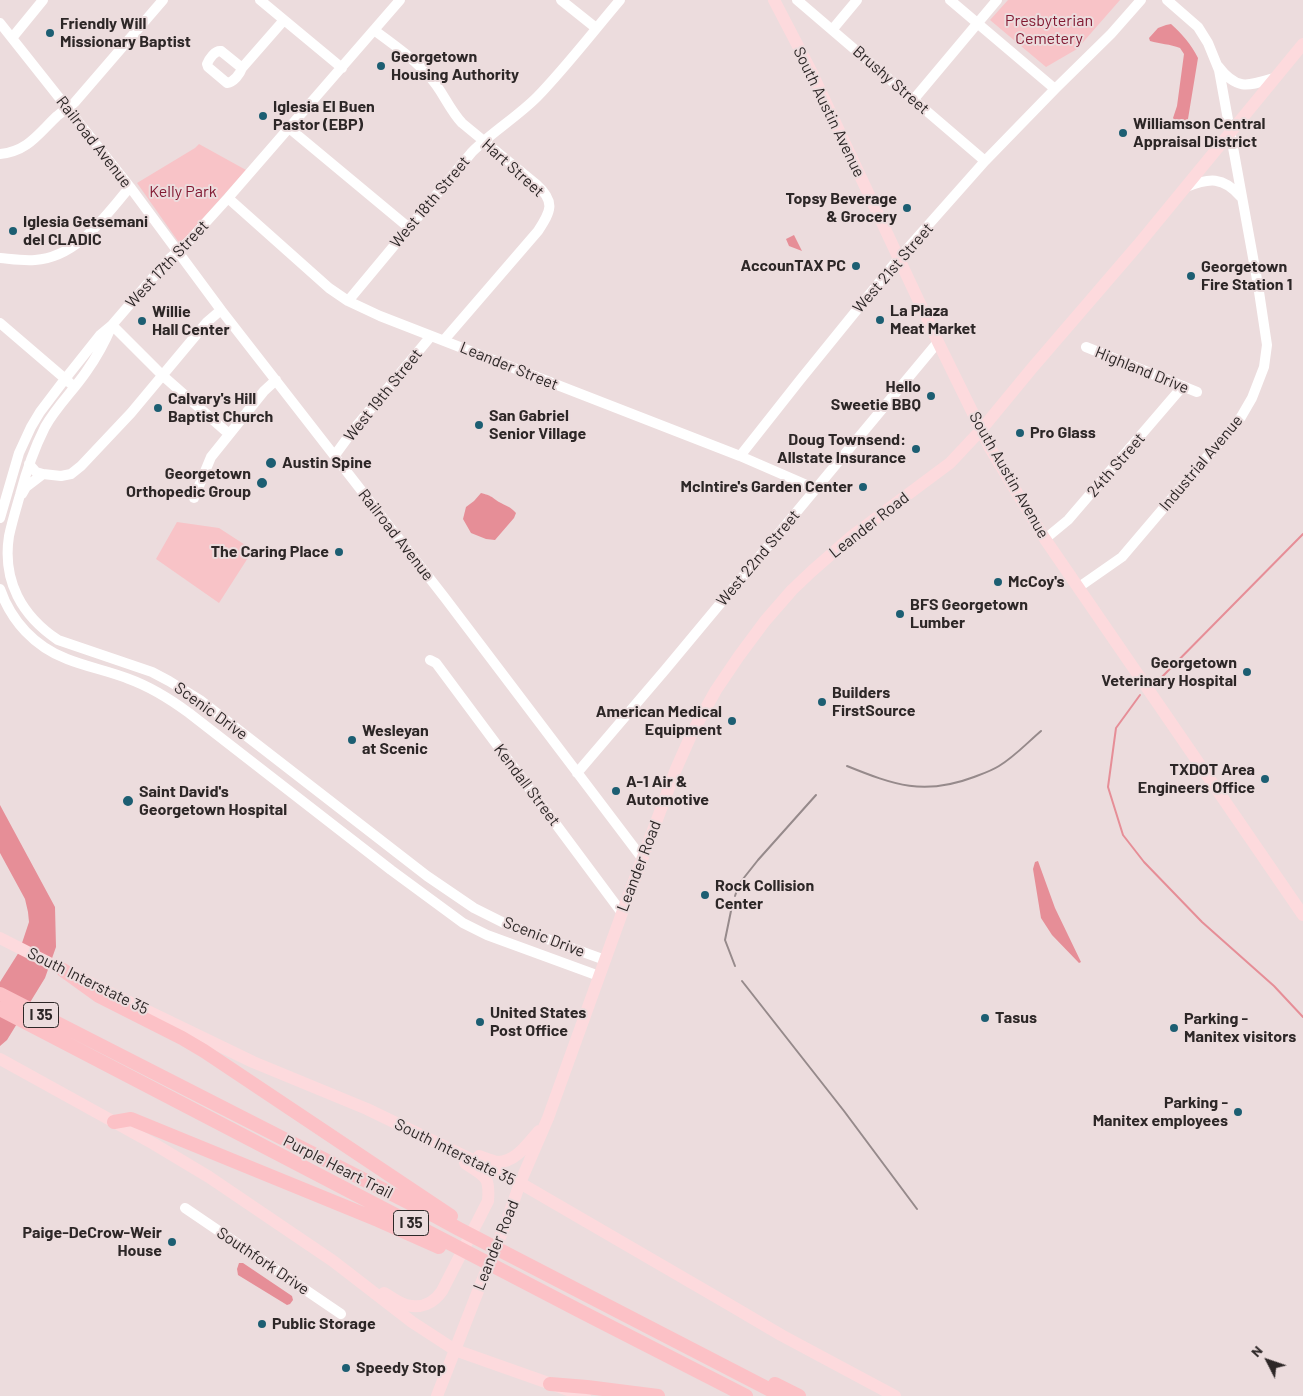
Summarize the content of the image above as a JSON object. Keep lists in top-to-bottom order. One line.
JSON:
{"streets":{"highway":["I 35","Purple Heart Trail"],"main road":["South Austin Avenue","Leander Road","South Interstate 35"],"street":["Brushy Street","Railroad Avenue","Hart Street","West 18th Street","West 17th Street","West 21st Street","Leander Street","Highland Drive","West 19th Street","Industrial Avenue","24th Street","West 22nd Street","Scenic Drive","Kendall Street","Southfork Drive"]},"crossings":[["Brushy Street","West 21st Street"],["South Austin Avenue","West 21st Street"],["South Austin Avenue","Industrial Avenue"],["South Austin Avenue","24th Street"],["South Austin Avenue","Leander Road"],["South Austin Avenue","West 22nd Street"],["Railroad Avenue","West 17th Street"],["Railroad Avenue","West 19th Street"],["Railroad Avenue","Leander Road"],["Railroad Avenue","West 22nd Street"],["Hart Street","West 18th Street"],["Hart Street","West 17th Street"],["Hart Street","Leander Street"],["West 18th Street","Leander Street"],["West 17th Street","Leander Street"],["West 17th Street","Scenic Drive"],["West 21st Street","Leander Street"],["Leander Street","West 19th Street"],["Leander Street","West 22nd Street"],["Highland Drive","24th Street"],["Industrial Avenue","Leander Road"],["Leander Road","Scenic Drive"],["Leander Road","Kendall Street"],["Leander Road","South Interstate 35"]],"parks":["Presbyterian Cemetery","Kelly Park"],"places":["Friendly Will Missionary Baptist","Georgetown Housing Authority","Iglesia El Buen Pastor (EBP)","Williamson Central Appraisal District","Topsy Beverage & Grocery","Iglesia Getsemani del CLADIC","AccounTAX PC","Georgetown Fire Station 1","La Plaza Meat Market","Willie Hall Center","Hello Sweetie BBQ","Calvary's Hill Baptist Church","San Gabriel Senior Village","Pro Glass","Doug Townsend: Allstate Insurance","Austin Spine","Georgetown Orthopedic Group","McIntire's Garden Center","The Caring Place","McCoy's","BFS Georgetown Lumber","Georgetown Veterinary Hospital","Builders FirstSource","American Medical Equipment","Wesleyan at Scenic","TXDOT Area Engineers Office","A-1 Air & Automotive","Saint David's Georgetown Hospital","Rock Collision Center","Tasus","United States Post Office","Parking - Manitex visitors","Parking - Manitex employees","Paige-DeCrow-Weir House","Public Storage","Speedy Stop"],"north":"top left"}
